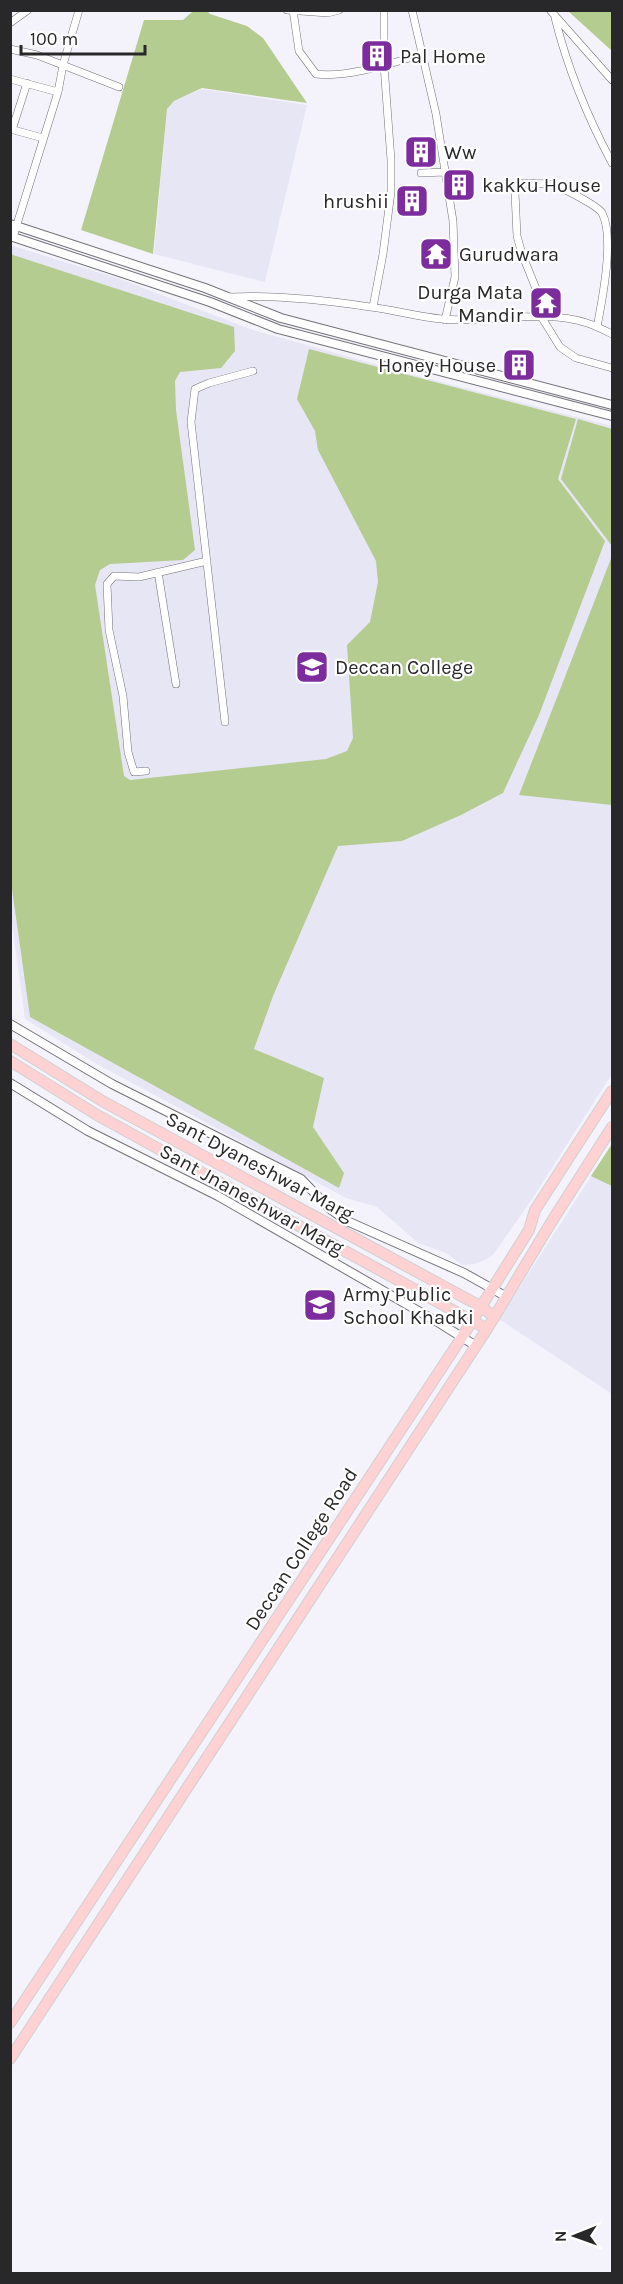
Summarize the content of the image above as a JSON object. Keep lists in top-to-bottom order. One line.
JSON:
{"streets":{"main road":["Sant Dyaneshwar Marg","Deccan College Road"],"street":["Sant Jnaneshwar Marg"]},"crossings":[["Sant Dyaneshwar Marg","Deccan College Road"],["Sant Jnaneshwar Marg","Deccan College Road"]],"places":{"building":["Pal Home","Ww","kakku House","hrushii","Honey House"],"temple":["Gurudwara","Durga Mata Mandir"],"school or university":["Deccan College","Army Public School Khadki"]},"scale_bar":"100 m","north":"left"}
